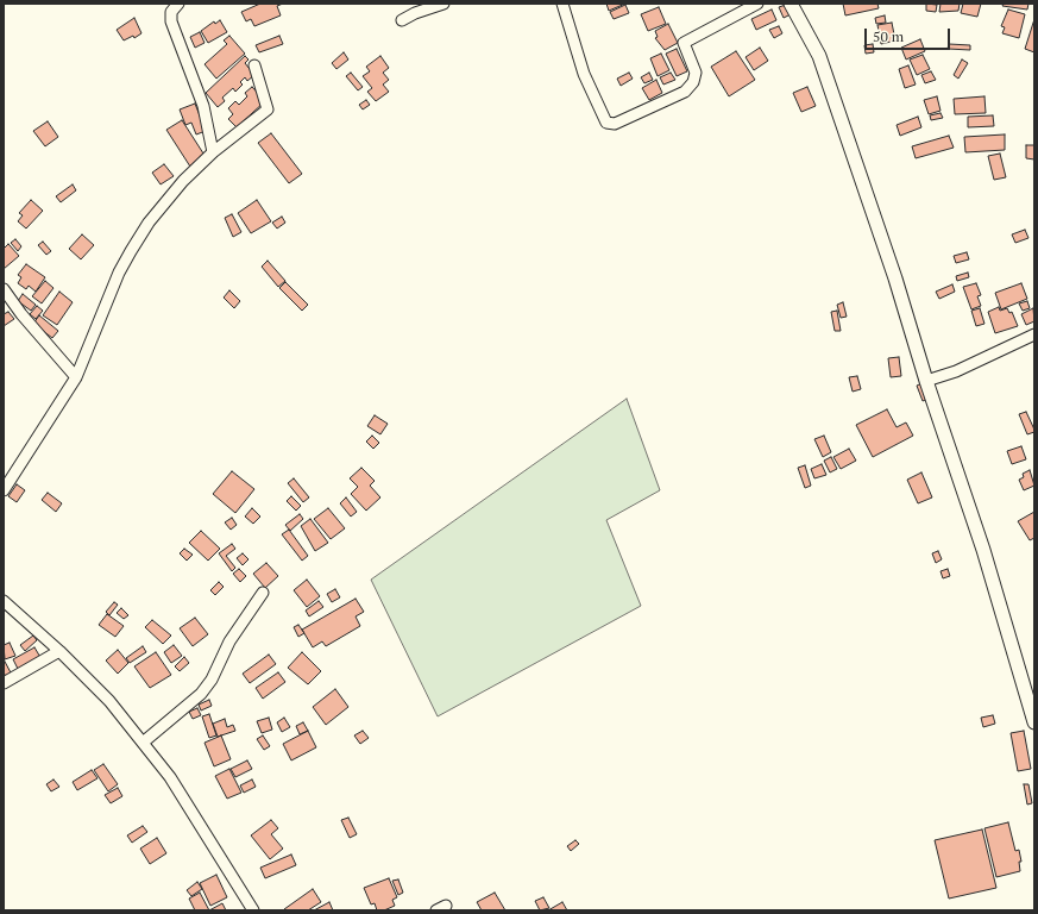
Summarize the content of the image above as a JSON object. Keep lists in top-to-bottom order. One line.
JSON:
{"scale_bar":"50 m"}
